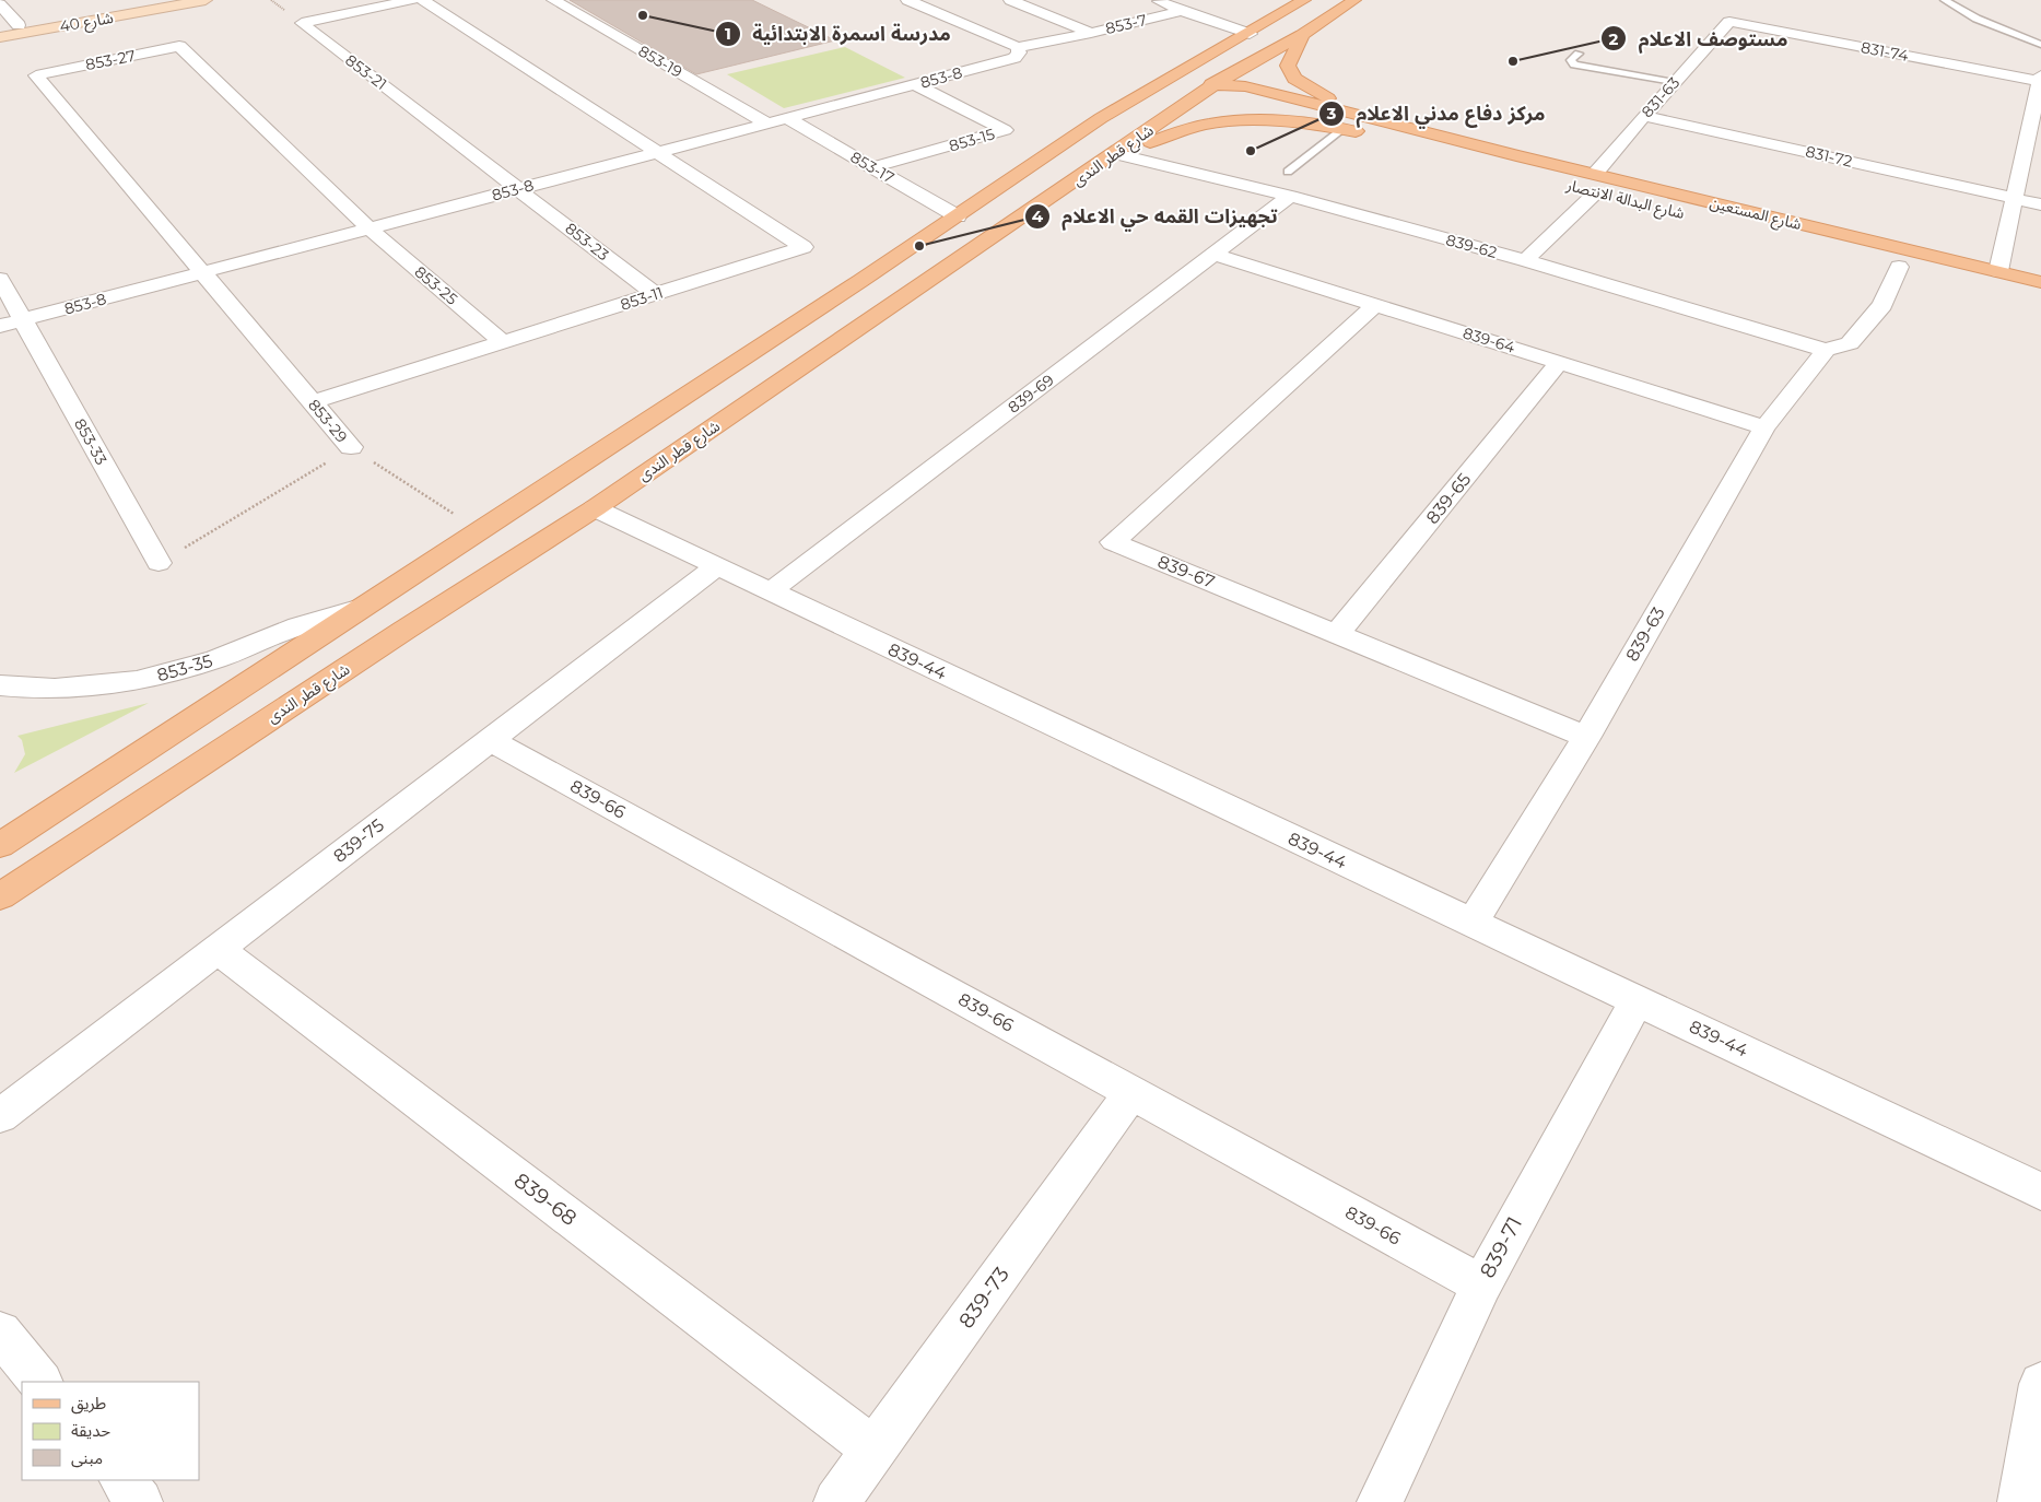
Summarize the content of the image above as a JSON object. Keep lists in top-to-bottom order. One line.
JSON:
{"streets":{"main road":["شارع 40","شارع قطر الندى","شارع البدالة الانتصار","شارع المستعين"],"street":["853-7","831-74","853-27","853-19","853-21","853-8","831-63","853-15","831-72","853-17","853-23","839-62","853-25","853-11","839-64","839-69","853-29","853-33","839-65","839-67","839-63","839-44","853-35","839-66","839-75","839-68","839-71","839-73"]},"crossings":[["853-7","شارع قطر الندى"],["831-74","831-63"],["853-27","853-8"],["853-27","853-25"],["853-27","853-29"],["853-19","853-8"],["853-21","853-8"],["853-21","853-23"],["853-8","853-15"],["853-8","853-17"],["853-8","853-23"],["853-8","853-25"],["853-8","853-11"],["853-8","853-29"],["853-8","853-33"],["831-63","831-72"],["831-63","شارع البدالة الانتصار"],["831-63","شارع المستعين"],["831-63","839-62"],["853-15","853-17"],["شارع قطر الندى","853-17"],["شارع قطر الندى","شارع البدالة الانتصار"],["شارع قطر الندى","شارع المستعين"],["شارع قطر الندى","839-62"],["شارع قطر الندى","839-44"],["شارع قطر الندى","853-35"],["شارع البدالة الانتصار","شارع المستعين"],["853-23","853-11"],["839-62","839-69"],["839-62","839-63"],["853-25","853-11"],["853-11","853-29"],["839-64","839-69"],["839-64","839-65"],["839-64","839-67"],["839-64","839-63"],["839-69","839-44"],["853-29","853-33"],["839-65","839-67"],["839-67","839-63"],["839-63","839-44"],["839-44","839-75"],["839-44","839-71"],["839-66","839-75"],["839-66","839-71"],["839-66","839-73"],["839-75","839-68"],["839-68","839-73"]],"places":["مدرسة اسمرة الابتدائية","مستوصف الاعلام","مركز دفاع مدني الاعلام","تجهيزات القمه حي الاعلام"],"legend":["طريق","حديقة","مبنى"]}
